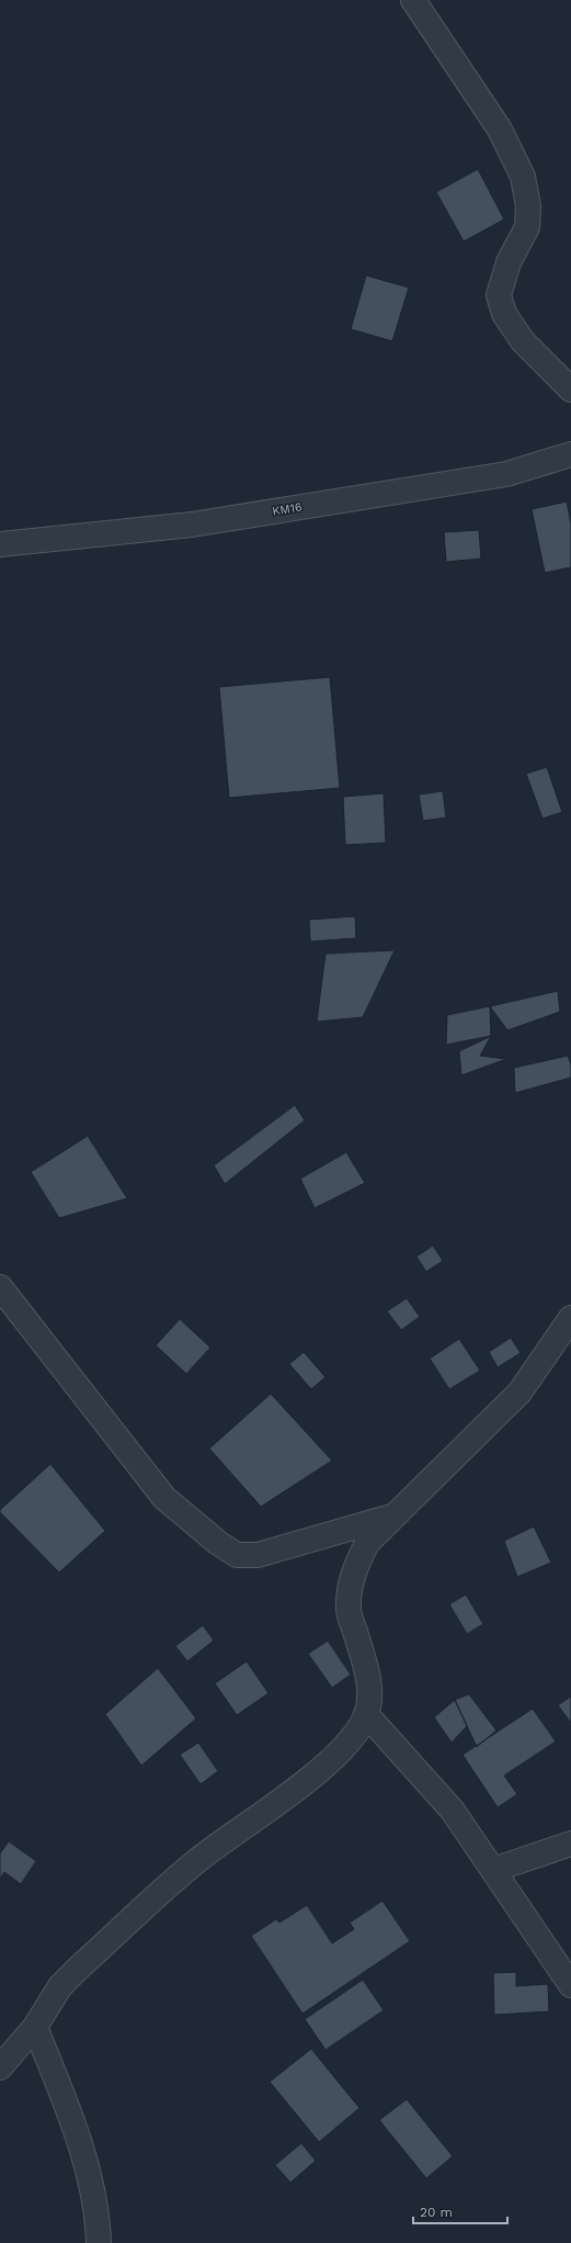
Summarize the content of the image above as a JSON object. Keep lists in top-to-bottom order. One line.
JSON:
{"streets":{"street":["KM16"]},"scale_bar":"20 m"}
